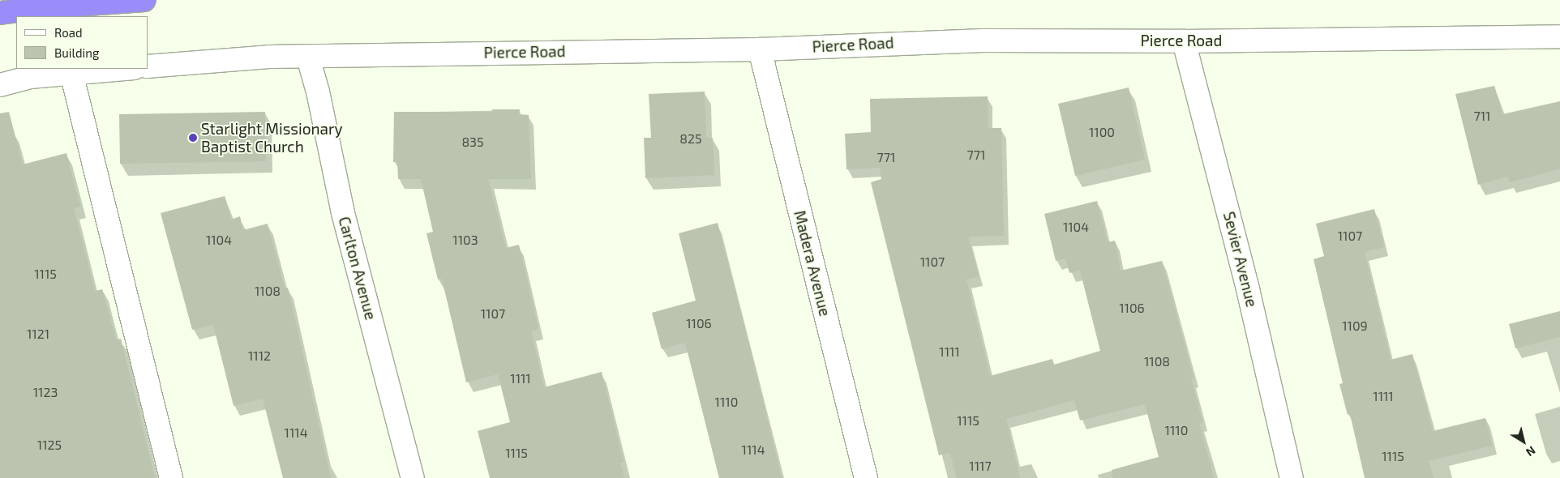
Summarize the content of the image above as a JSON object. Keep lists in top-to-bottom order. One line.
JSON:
{"streets":{"street":["Pierce Road","Sevier Avenue","Madera Avenue","Carlton Avenue"]},"crossings":[["Pierce Road","Sevier Avenue"],["Pierce Road","Madera Avenue"],["Pierce Road","Carlton Avenue"]],"places":["Starlight Missionary Baptist Church"],"house_numbers":["711","1100","825","835","771","771","1104","1107","1104","1103","1107","1115","1108","1106","1107","1106","1109","1121","1111","1112","1108","1111","1123","1111","1110","1115","1110","1114","1125","1114","1115","1115","1117"],"legend":["Road","Building"],"north":"bottom right"}
